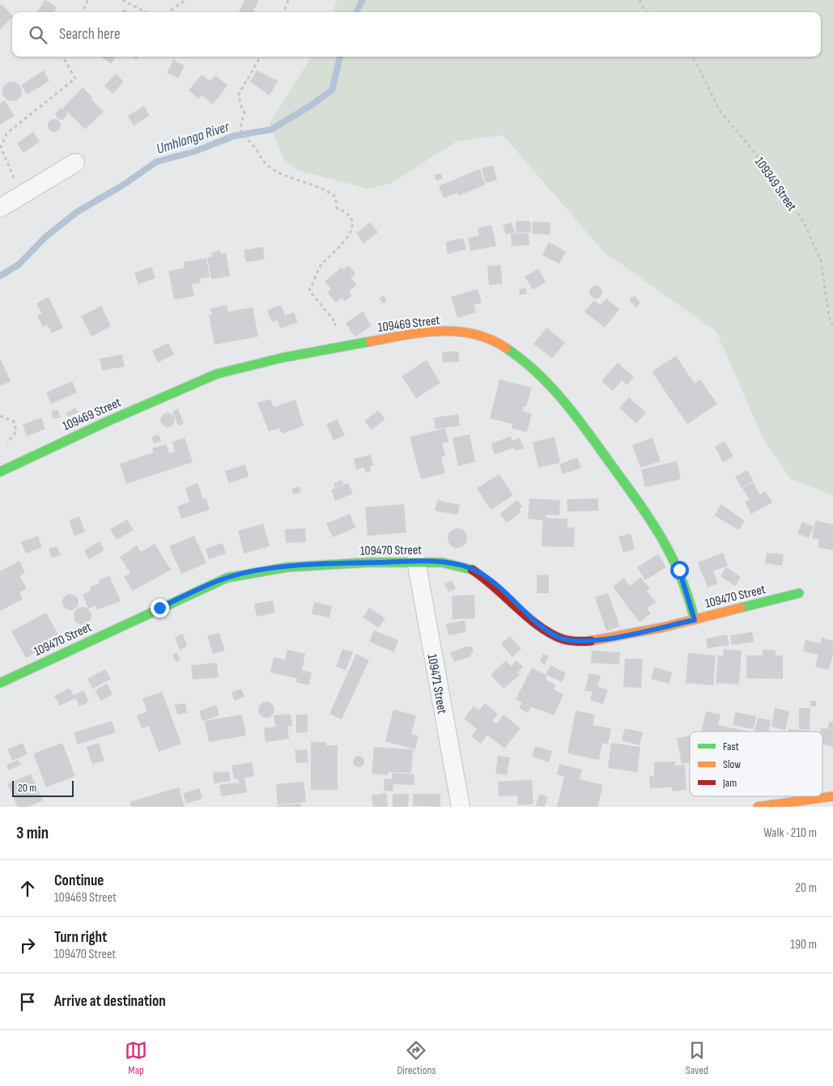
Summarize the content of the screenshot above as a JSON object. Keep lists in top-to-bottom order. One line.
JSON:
{"streets":{"street":["109469 Street","109470 Street","109471 Street"],"path":["109349 Street"]},"crossings":[["109469 Street","109470 Street"],["109470 Street","109471 Street"]],"water":["Umhlanga River"],"legend":["Fast","Slow","Jam"],"scale_bar":"20 m","page":{"search":"Search here","scale":"20 m","heading":["3 min","Walk · 210 m"],"list":[["Continue","109469 Street","20 m"],["Turn right","109470 Street","190 m"],"Arrive at destination"],"nav":["Map","Directions","Saved"]}}
